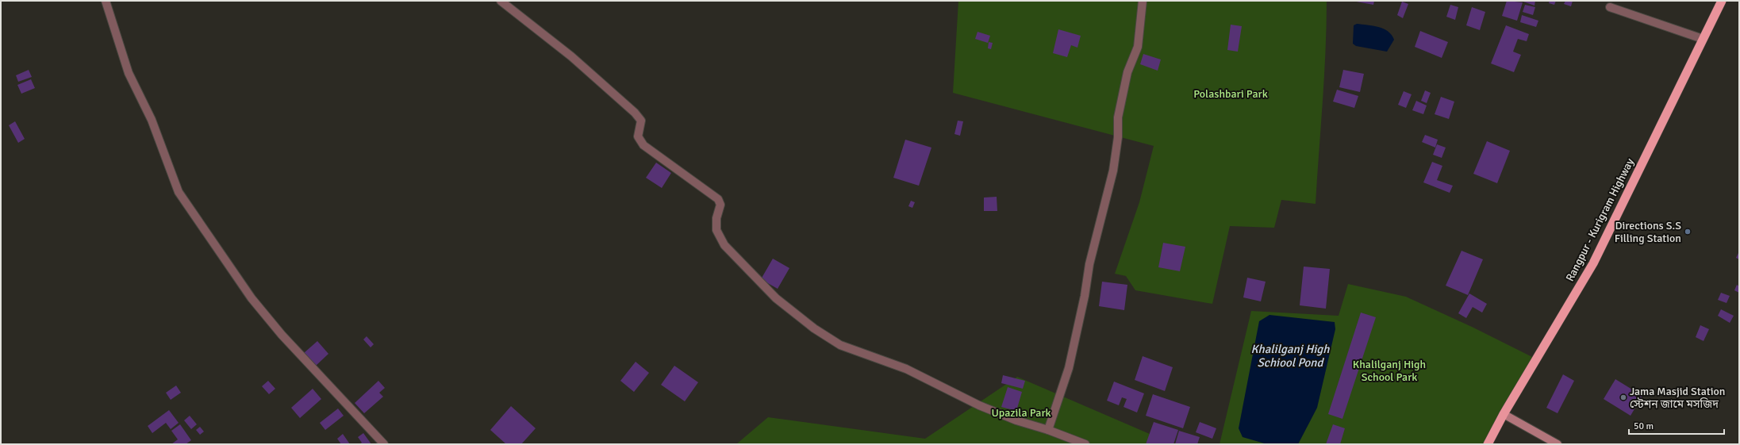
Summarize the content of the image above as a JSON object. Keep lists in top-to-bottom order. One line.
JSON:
{"streets":{"highway":["Rangpur - Kurigram Highway"]},"water":["Khalilganj High Schiool Pond"],"parks":["Polashbari Park","Khalilganj High School Park","Upazila Park"],"places":["Directions S.S Filling Station","Jama Masjid Station স্টেশন জামে মসজিদ"],"scale_bar":"50 m"}
